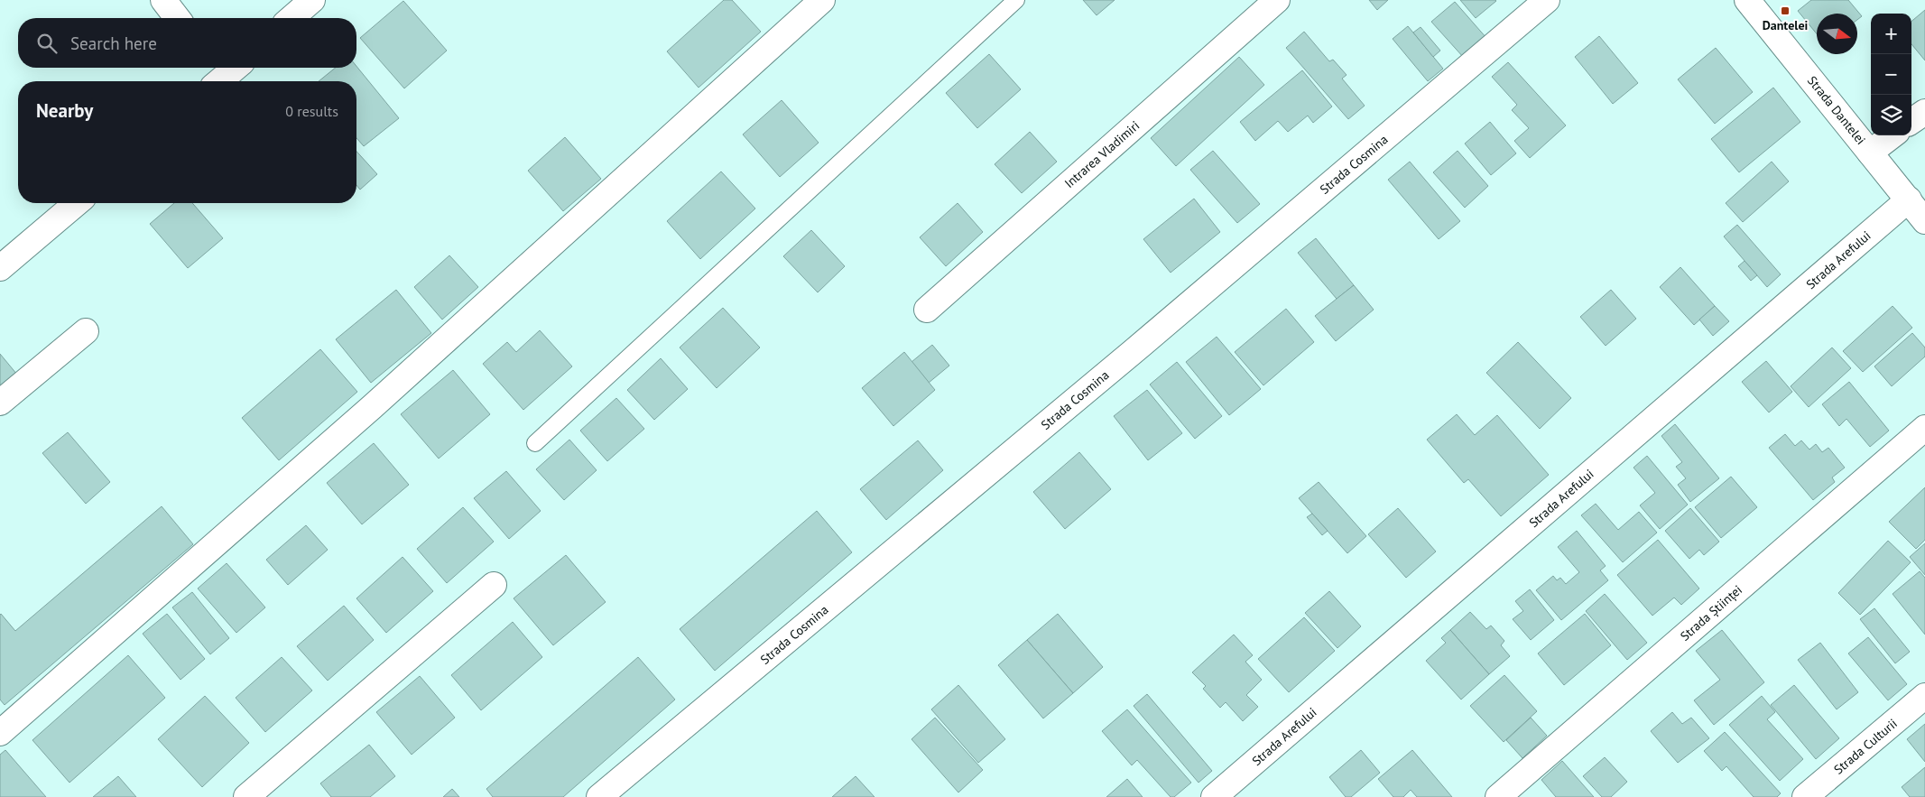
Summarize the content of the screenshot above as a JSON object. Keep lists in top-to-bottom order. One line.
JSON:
{"streets":{"street":["Strada Dantelei","Intrarea Vladimiri","Strada Cosmina","Strada Arefului","Strada Științei","Strada Culturii"]},"crossings":[["Strada Dantelei","Strada Arefului"]],"places":{"transit":["Dantelei"]},"north":"right","page":{"map_buttons":["+","−"],"search":"Search here","heading":["Nearby","0 results"]}}
